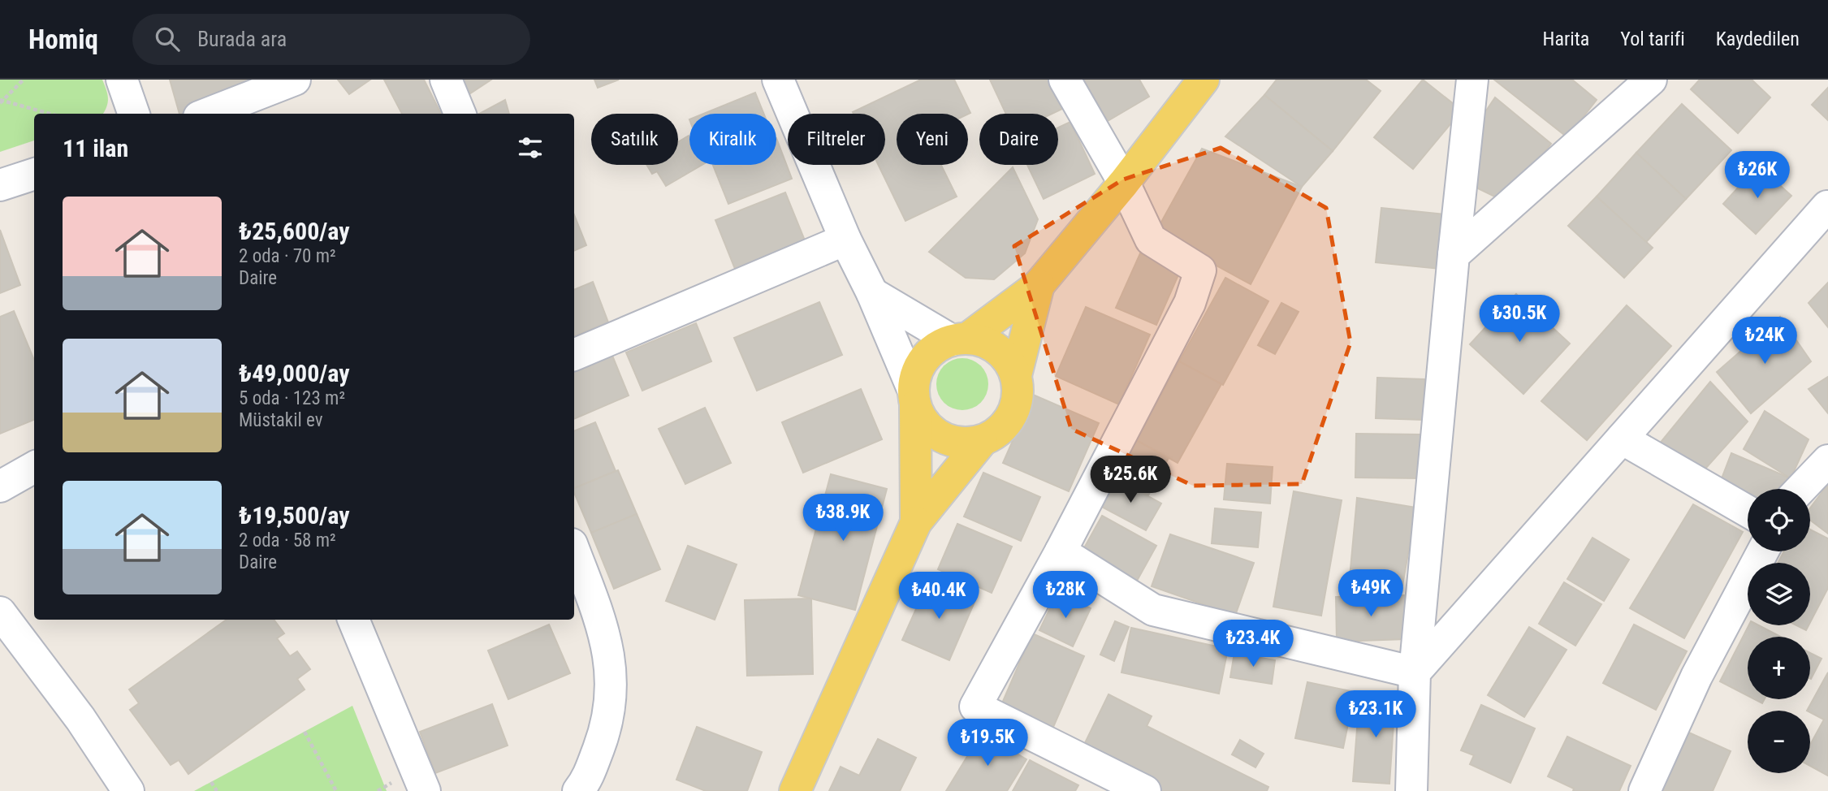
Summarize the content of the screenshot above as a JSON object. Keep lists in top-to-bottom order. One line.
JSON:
{"page":{"header":"Homiq","search":"Burada ara","nav":["Harita","Yol tarifi","Kaydedilen"],"chip":["Satılık","Kiralık","Filtreler","Yeni","Daire"],"heading":"11 ilan","price":["₺26K","₺30.5K","₺24K","₺25.6K","₺38.9K","₺49K","₺28K","₺40.4K","₺23.4K","₺23.1K","₺19.5K"],"list":[{"name":"₺25,600/ay","note":"2 oda · 70 m² · Daire"},{"name":"₺49,000/ay","note":"5 oda · 123 m² · Müstakil ev"},{"name":"₺19,500/ay","note":"2 oda · 58 m² · Daire"}],"map_buttons":["+","−"]}}
